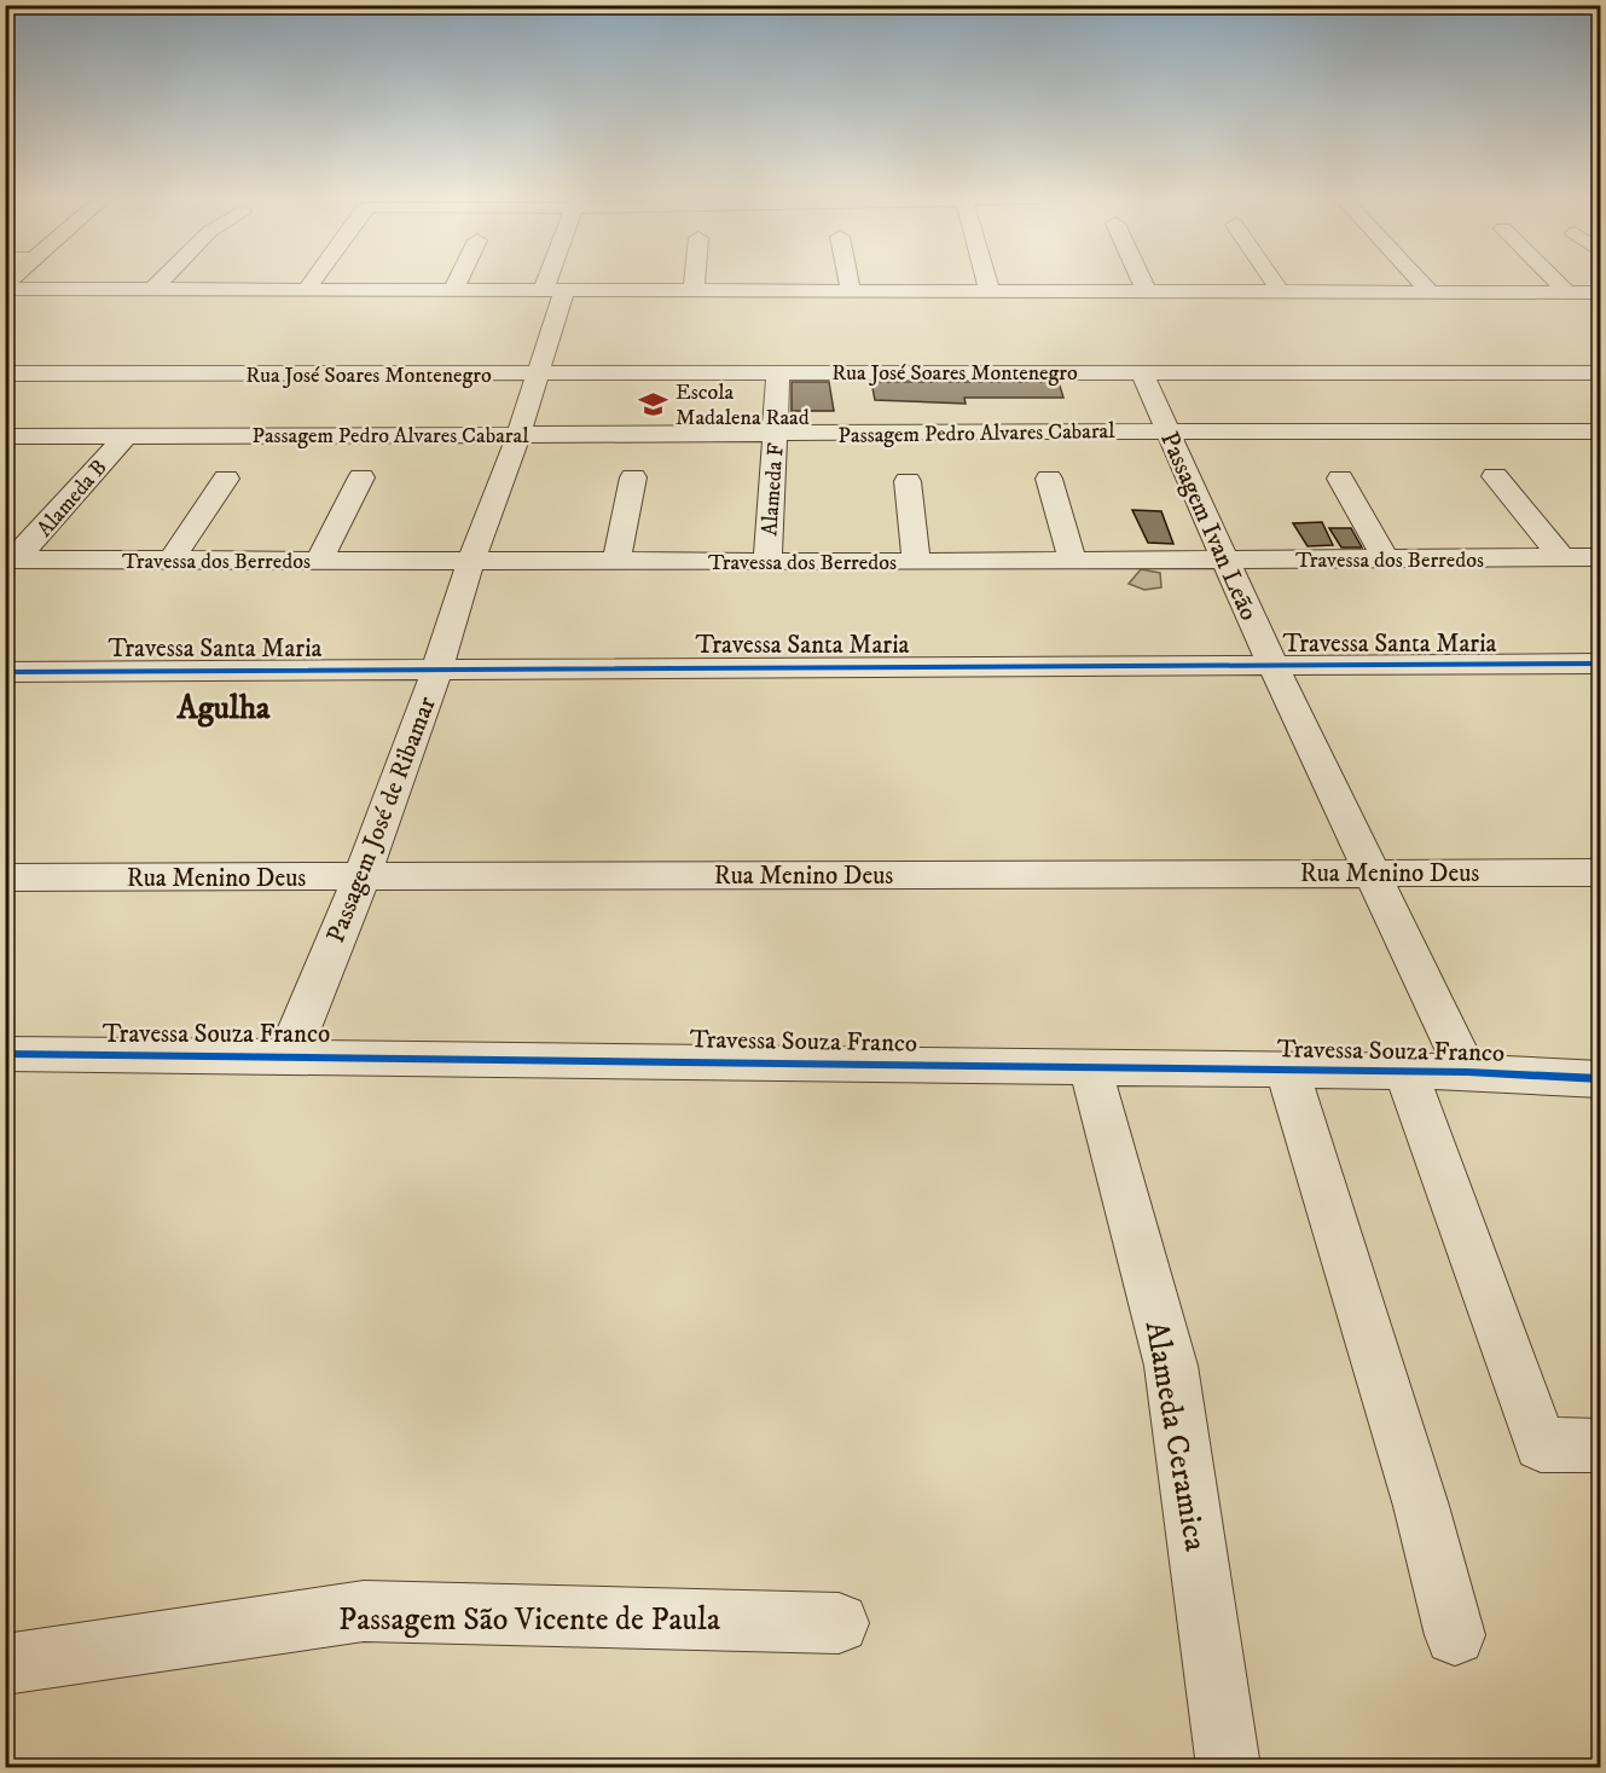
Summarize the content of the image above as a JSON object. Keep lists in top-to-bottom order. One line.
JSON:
{"streets":{"street":["Rua José Soares Montenegro","Passagem Pedro Alvares Cabaral","Alameda F","Alameda B","Passagem Ivan Leão","Travessa dos Berredos","Travessa Santa Maria","Passagem José de Ribamar","Rua Menino Deus","Travessa Souza Franco","Alameda Ceramica","Passagem São Vicente de Paula"]},"crossings":[["Rua José Soares Montenegro","Alameda F"],["Rua José Soares Montenegro","Passagem Ivan Leão"],["Rua José Soares Montenegro","Passagem José de Ribamar"],["Passagem Pedro Alvares Cabaral","Alameda F"],["Passagem Pedro Alvares Cabaral","Alameda B"],["Passagem Pedro Alvares Cabaral","Passagem Ivan Leão"],["Passagem Pedro Alvares Cabaral","Passagem José de Ribamar"],["Alameda F","Travessa dos Berredos"],["Alameda B","Travessa dos Berredos"],["Passagem Ivan Leão","Travessa dos Berredos"],["Passagem Ivan Leão","Travessa Santa Maria"],["Passagem Ivan Leão","Rua Menino Deus"],["Passagem Ivan Leão","Travessa Souza Franco"],["Travessa dos Berredos","Passagem José de Ribamar"],["Travessa Santa Maria","Passagem José de Ribamar"],["Passagem José de Ribamar","Rua Menino Deus"],["Passagem José de Ribamar","Travessa Souza Franco"],["Travessa Souza Franco","Alameda Ceramica"]],"districts":["Agulha"],"places":{"school or university":["Escola Madalena Raad"]}}
